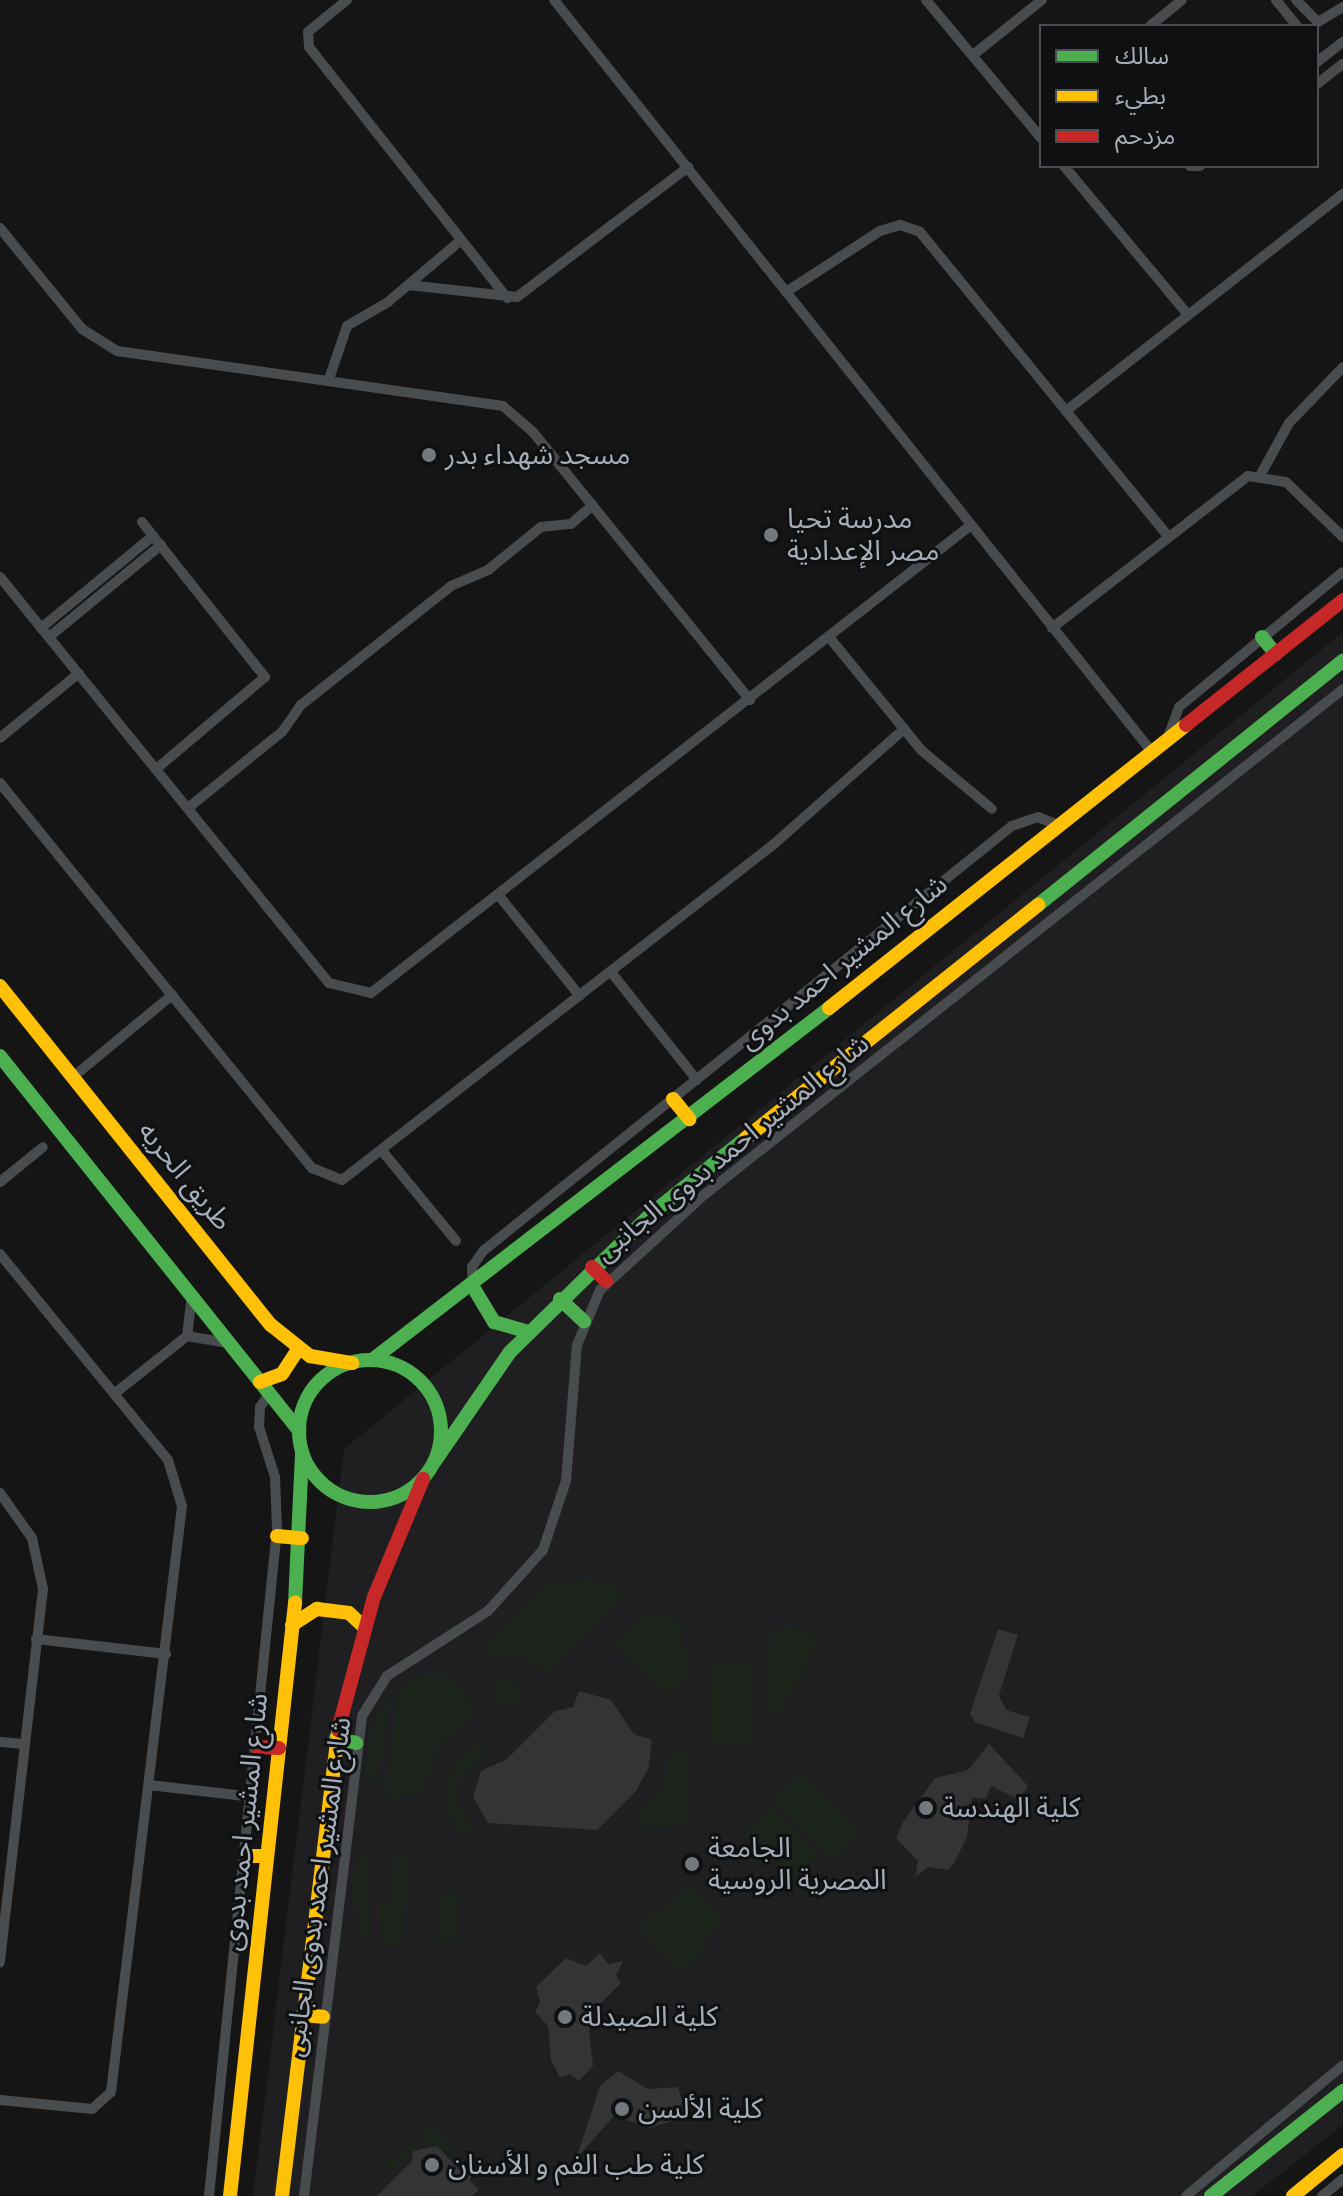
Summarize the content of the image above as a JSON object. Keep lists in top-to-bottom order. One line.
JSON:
{"streets":{"street":["شارع المشير احمد بدوى","شارع المشير احمد بدوى الجانبى","طريق الحريه"]},"crossings":[["شارع المشير احمد بدوى","طريق الحريه"]],"places":["مسجد شهداء بدر","مدرسة تحيا مصر الإعدادية","كلية الهندسة","الجامعة المصرية الروسية","كلية الصيدلة","كلية الألسن","كلية طب الفم و الأسنان"],"legend":["سالك","بطيء","مزدحم"]}
